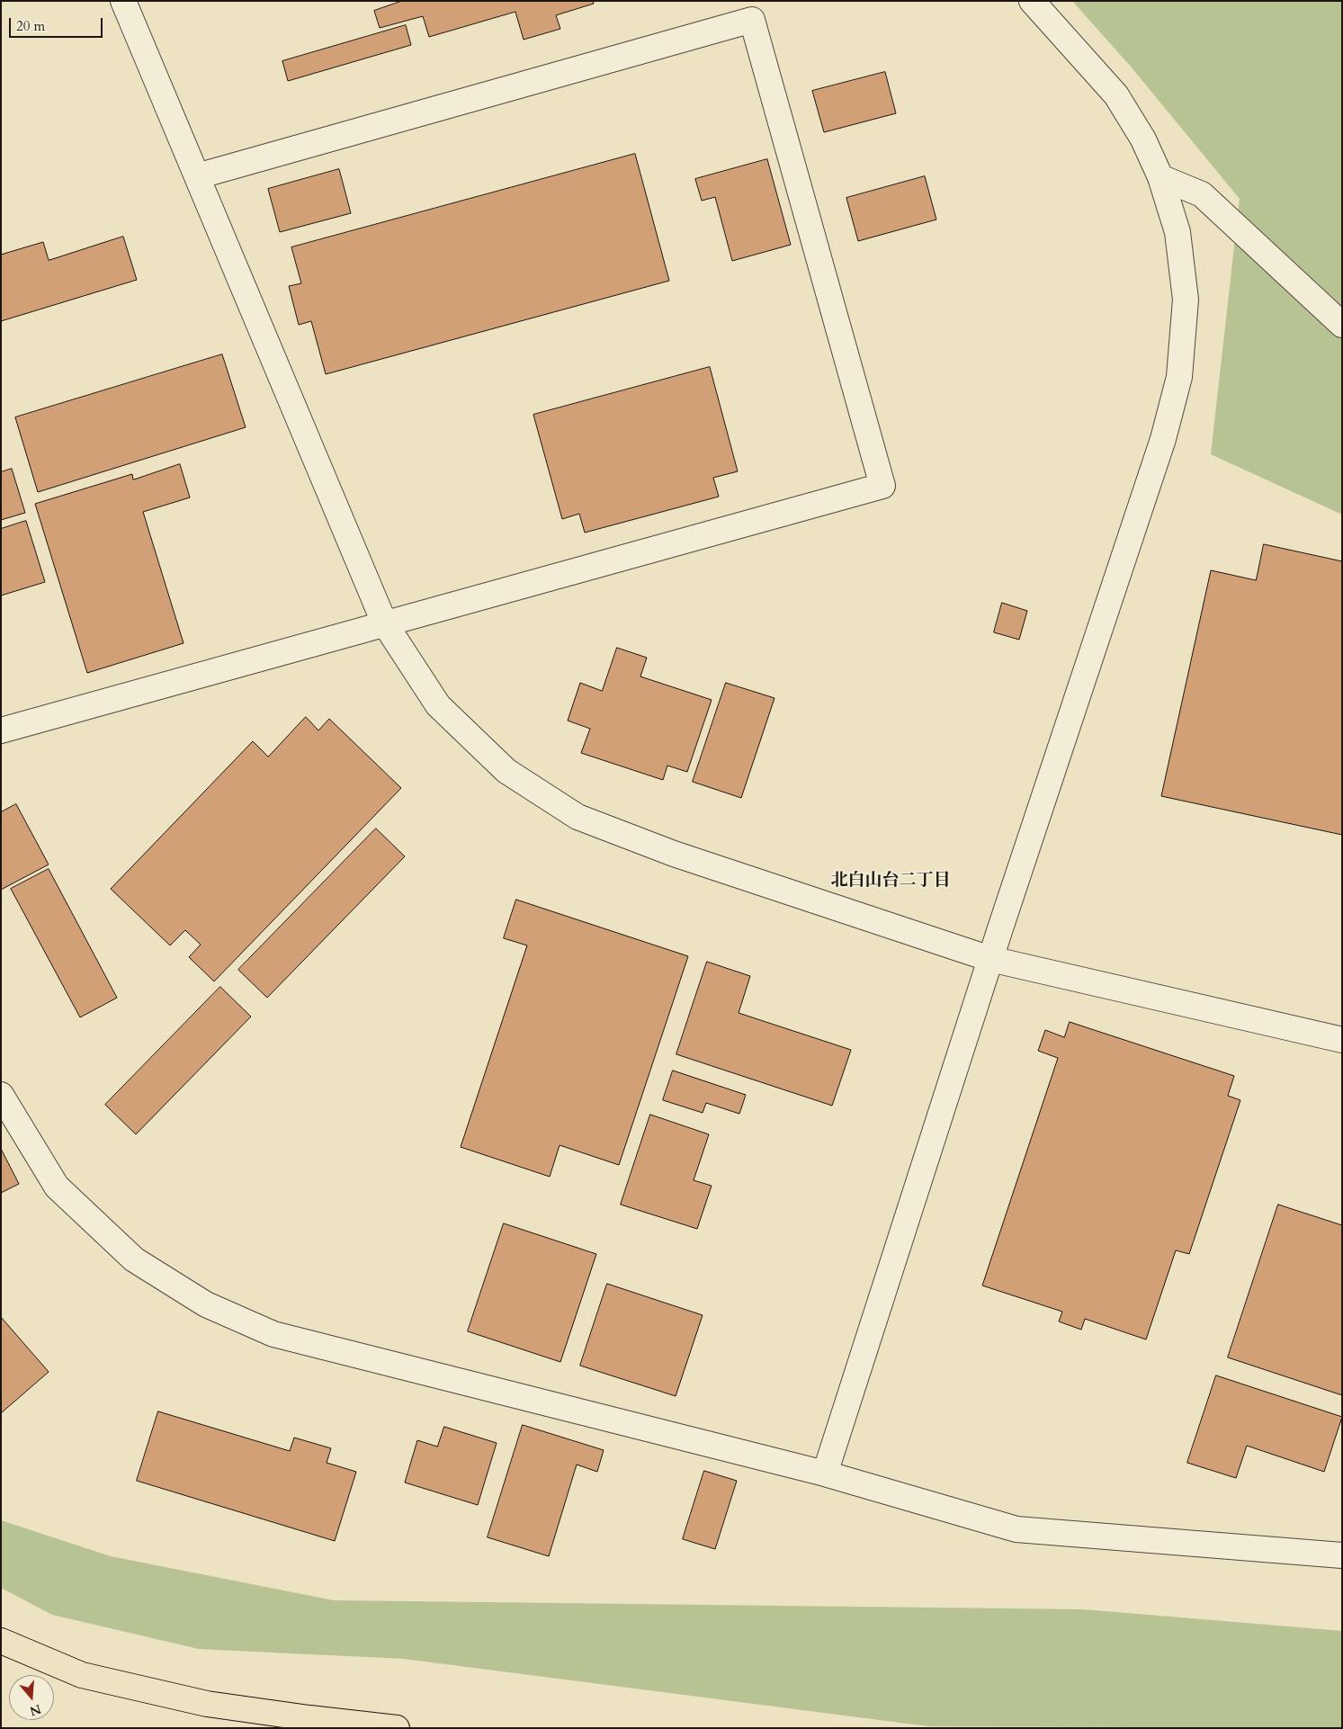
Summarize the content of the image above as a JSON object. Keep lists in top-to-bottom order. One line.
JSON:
{"districts":["北白山台二丁目"],"scale_bar":"20 m","north":"bottom"}
